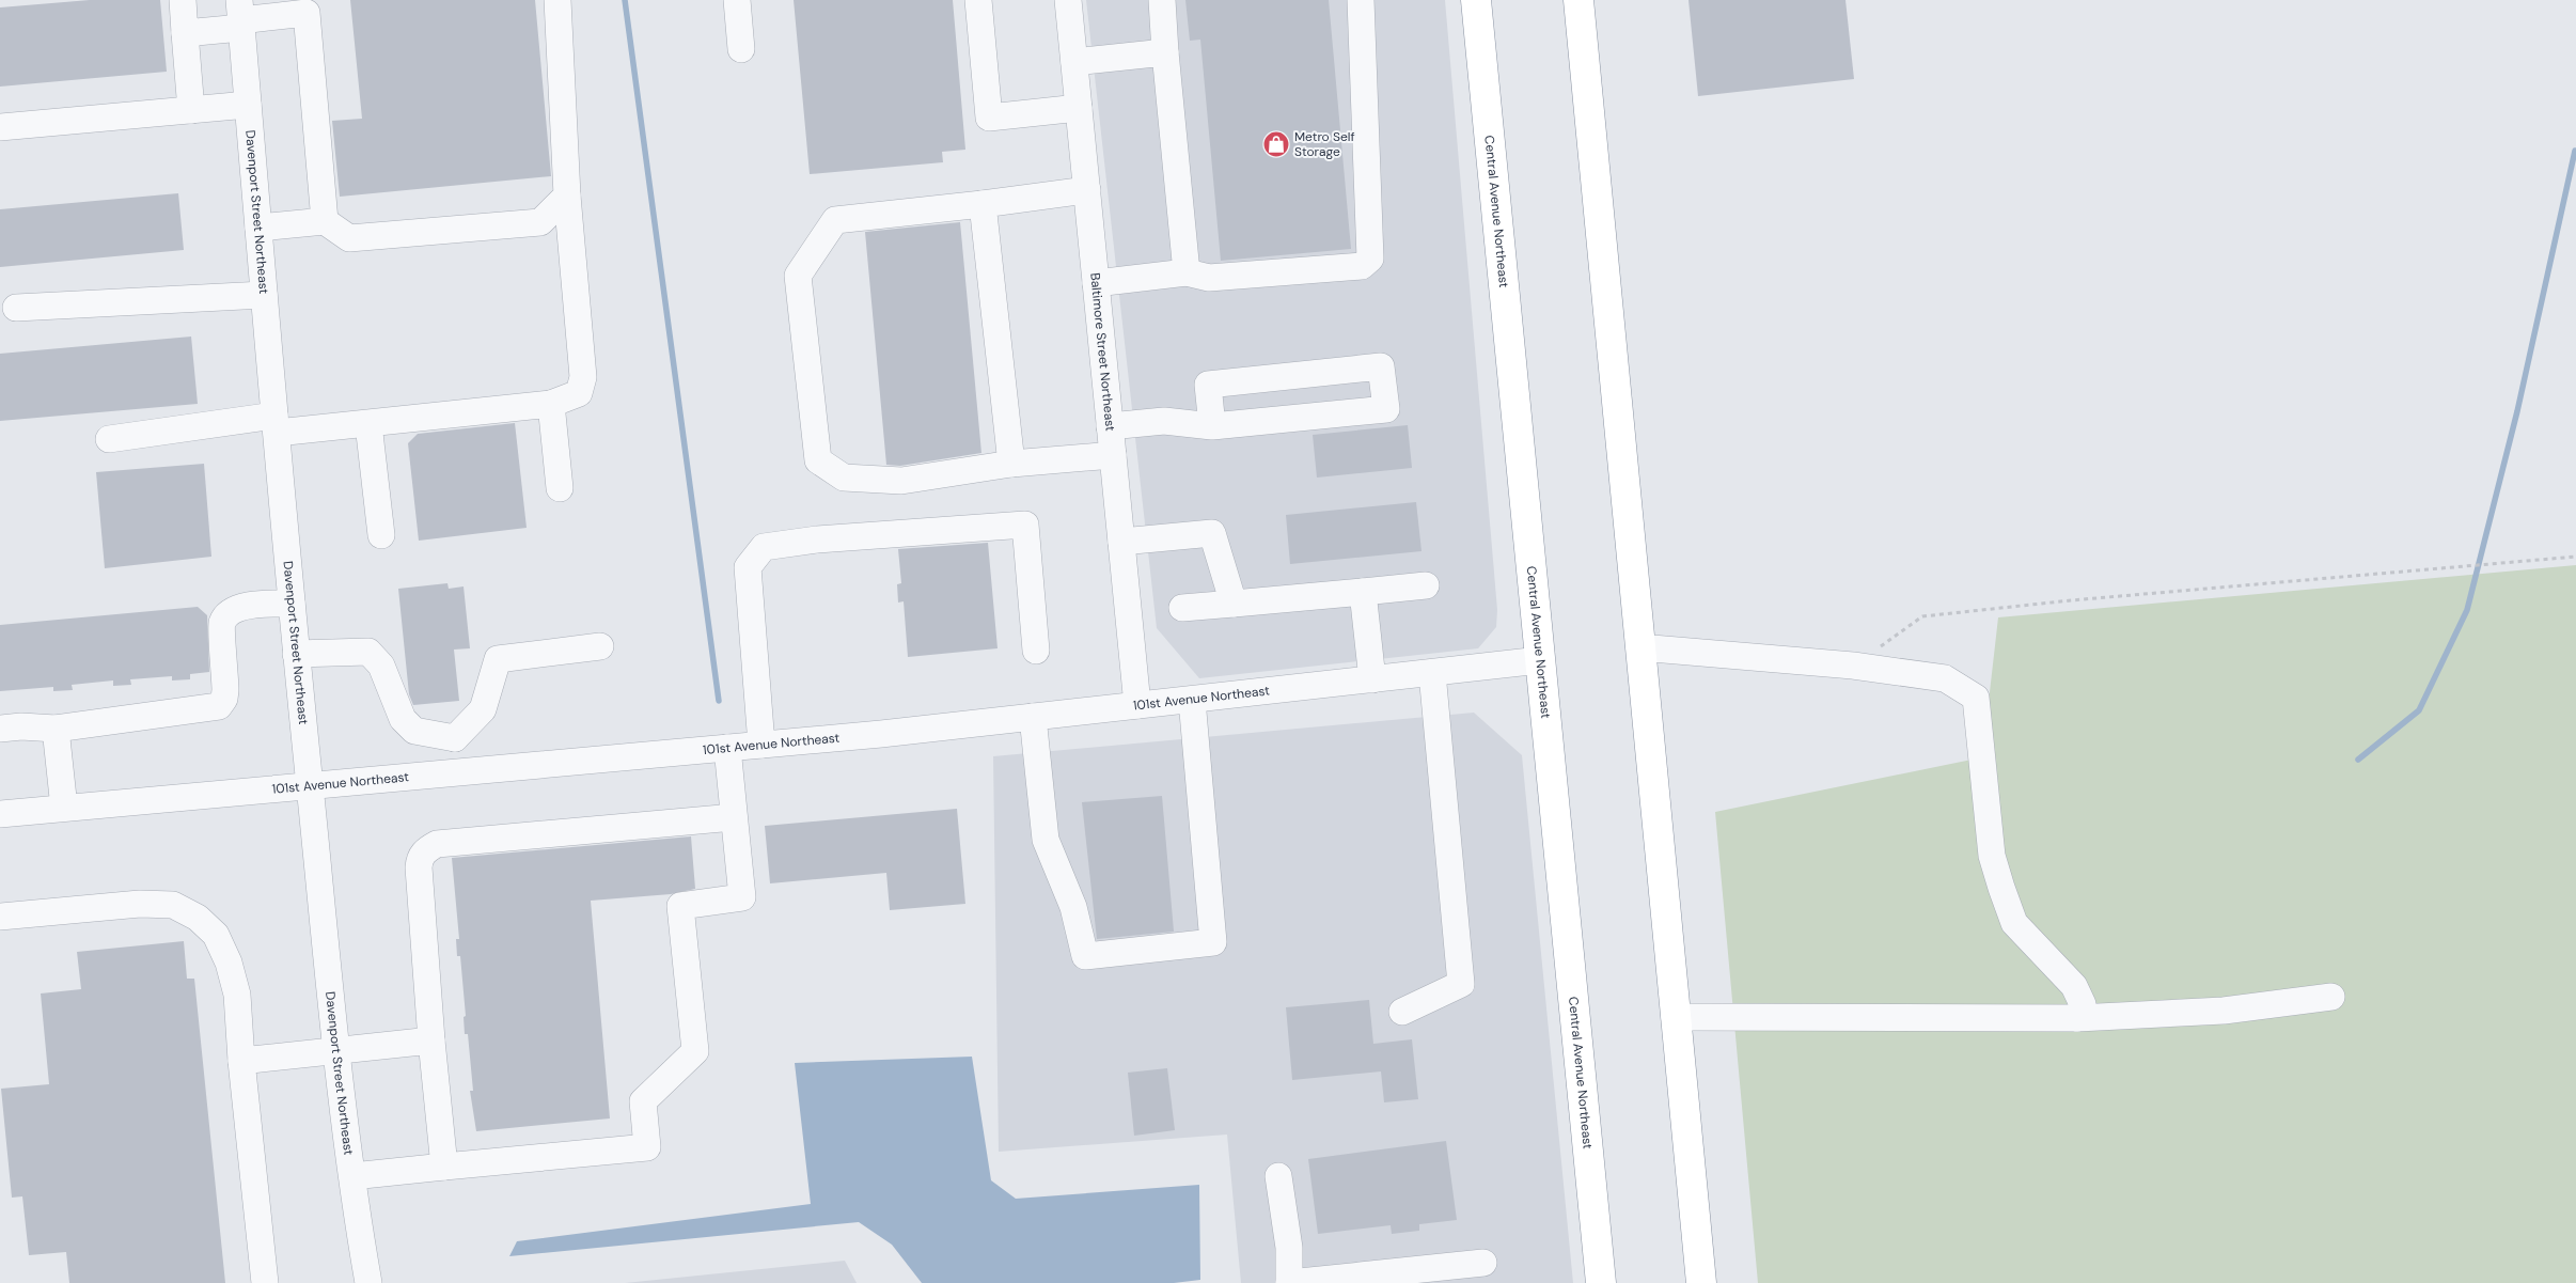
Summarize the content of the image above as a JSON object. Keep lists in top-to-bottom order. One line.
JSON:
{"streets":{"highway":["Central Avenue Northeast"],"street":["Davenport Street Northeast","Baltimore Street Northeast","101st Avenue Northeast"]},"crossings":[["Central Avenue Northeast","101st Avenue Northeast"],["Davenport Street Northeast","101st Avenue Northeast"],["Baltimore Street Northeast","101st Avenue Northeast"]],"places":{"shop":["Metro Self Storage"]}}
